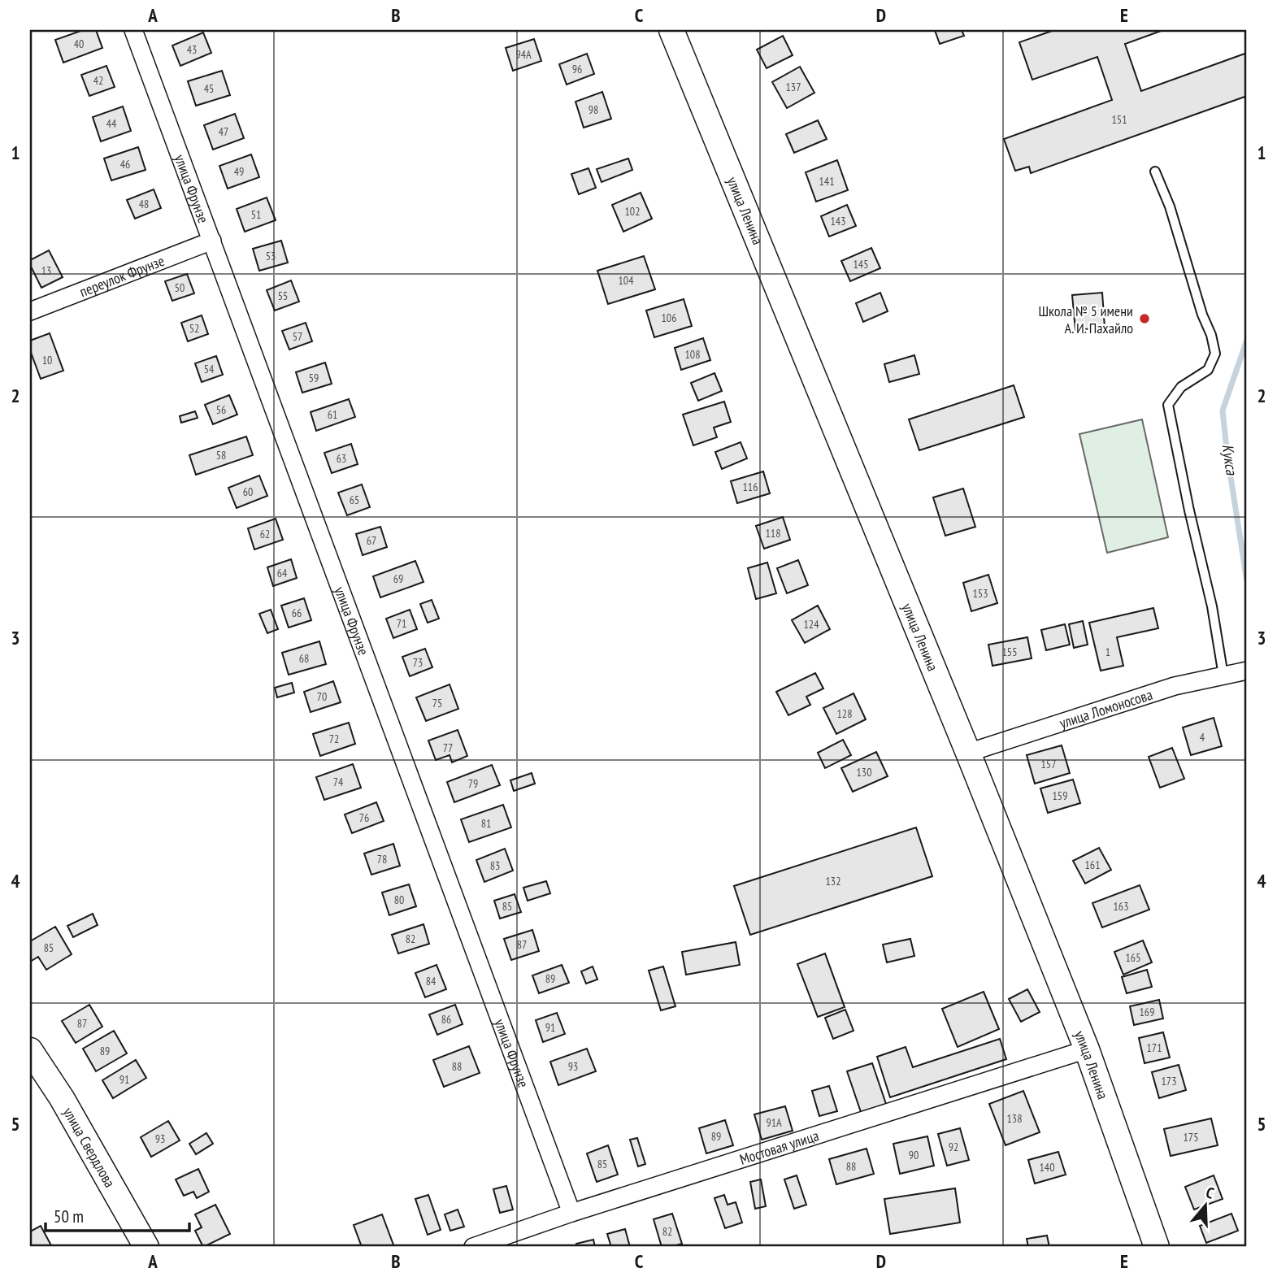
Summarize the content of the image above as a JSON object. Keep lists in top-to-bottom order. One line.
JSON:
{"streets":{"street":["улица Фрунзе","улица Ленина","переулок Фрунзе","улица Ломоносова","Мостовая улица","улица Свердлова"]},"crossings":[["улица Фрунзе","переулок Фрунзе"],["улица Фрунзе","Мостовая улица"],["улица Ленина","улица Ломоносова"],["улица Ленина","Мостовая улица"]],"water":["Кукса"],"places":["Школа № 5 имени А. И. Пахайло"],"house_numbers":["40","43","94А","96","42","137","45","98","151","44","47","46","49","141","48","102","51","143","53","145","13","104","50","55","106","52","57","108","10","54","59","56","61","58","63","116","60","65","118","62","67","64","69","153","66","71","124","155","1","68","73","70","75","128","4","72","77","157","130","74","79","159","76","81","78","161","83","132","80","85","163","82","87","85","165","89","84","169","86","87","91","171","89","88","93","91","173","138","91А","89","175","93","92","90","85","88","140","82"],"scale_bar":"50 m","north":"top","grid":{"columns":["A","B","C","D","E"],"rows":["1","2","3","4","5"]}}
